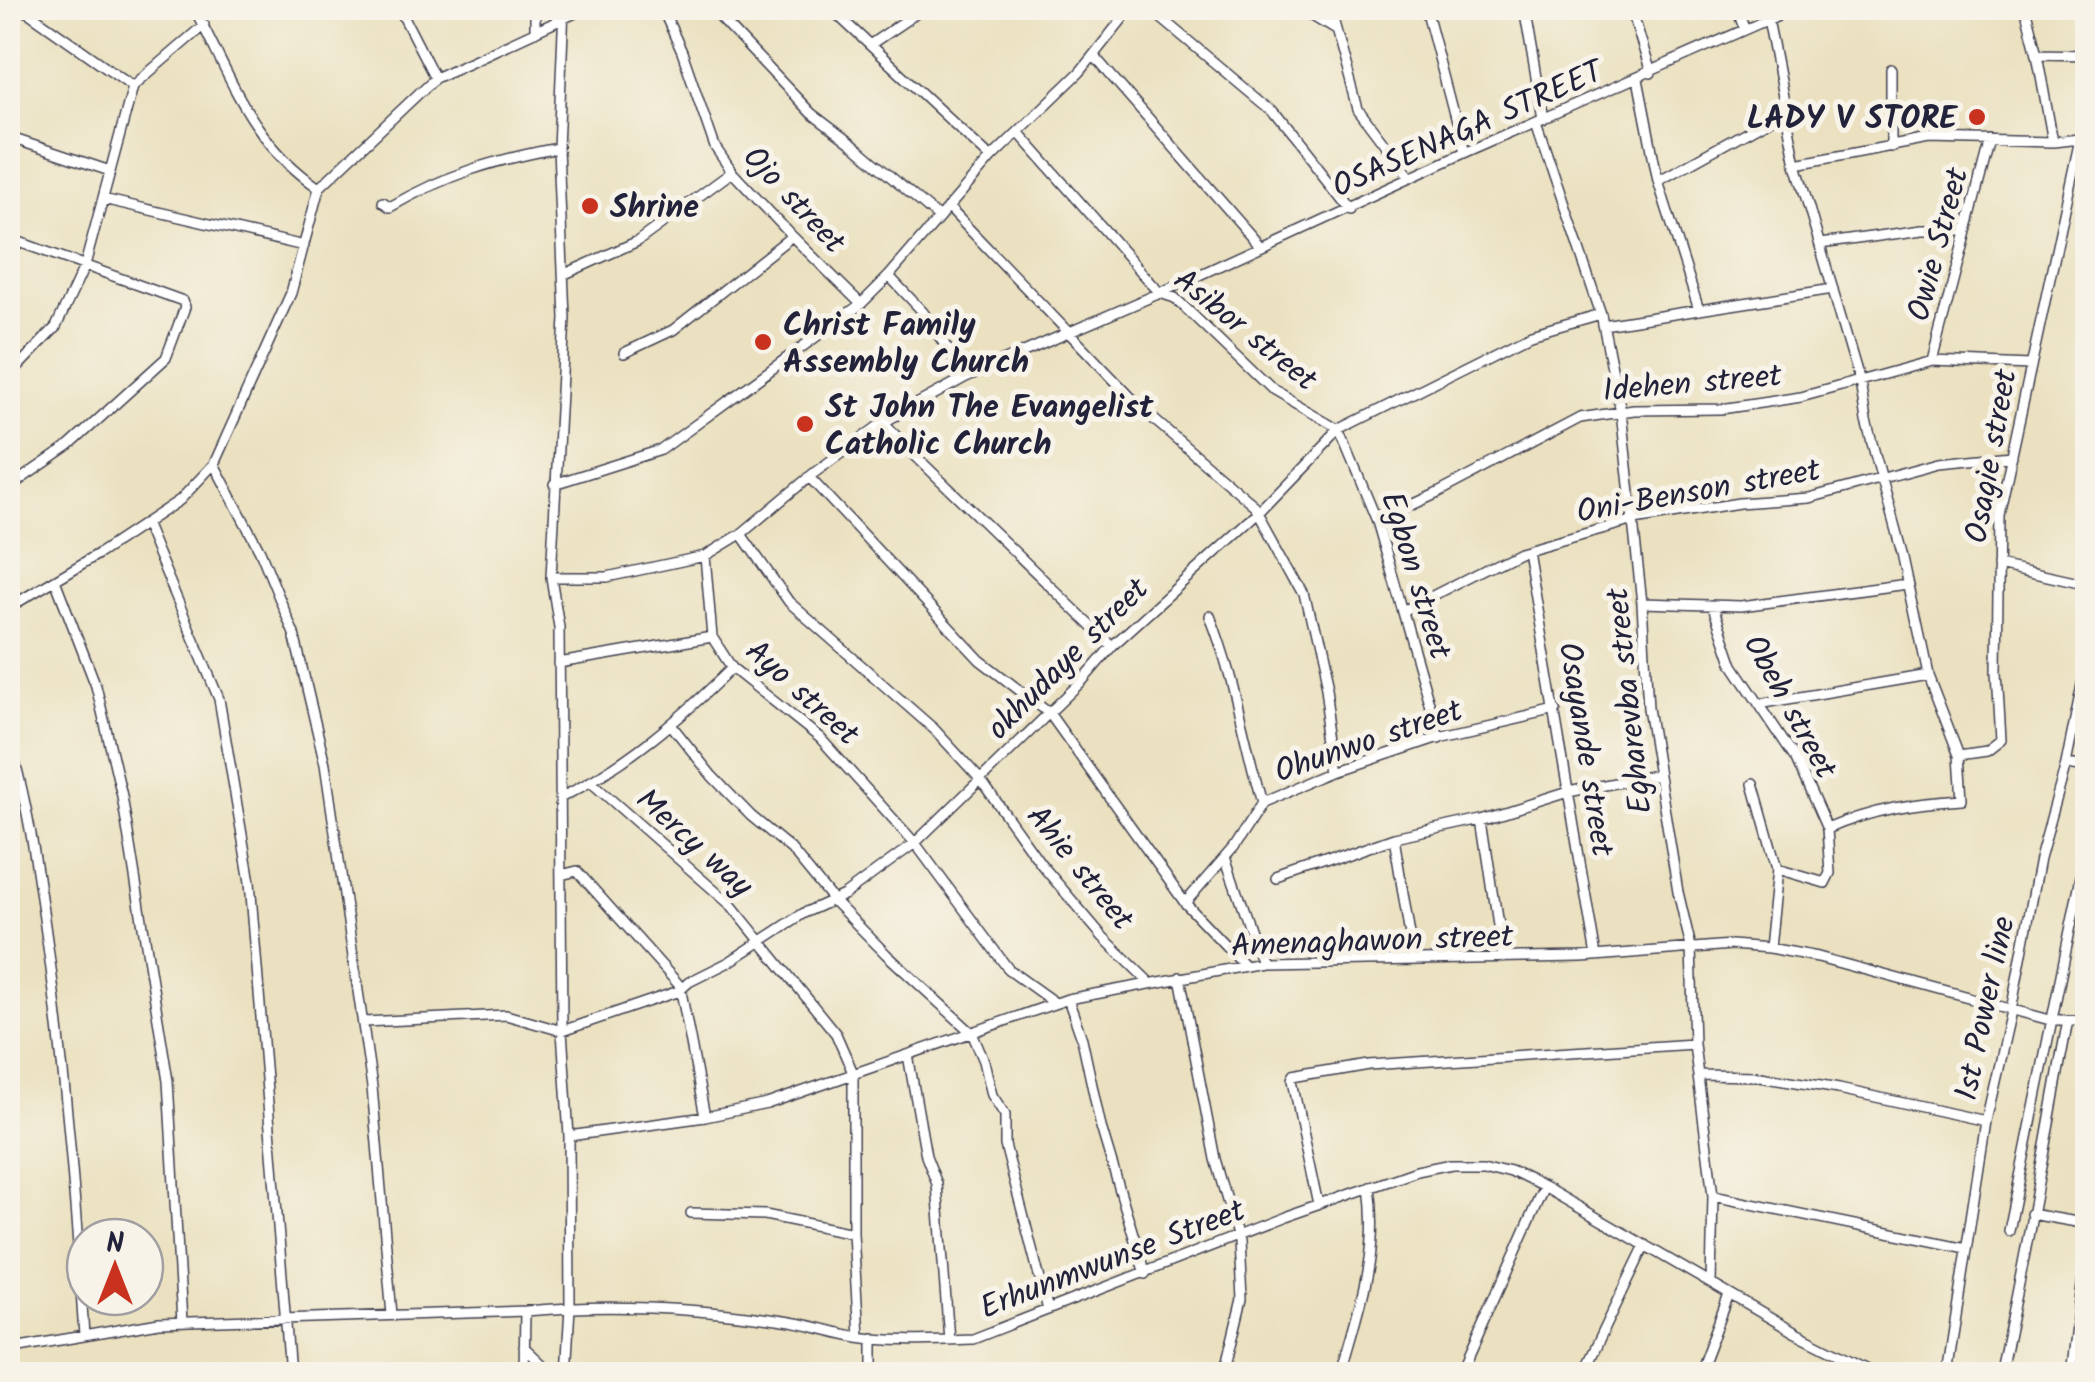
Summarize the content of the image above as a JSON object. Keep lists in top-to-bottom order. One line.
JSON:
{"streets":{"street":["OSASENAGA STREET","Ojo street","Owie Street","Asibor street","Idehen street","Osagie street","Oni-Benson street","Egbon street","okhudaye street","Ayo street","Egharevba street","Obeh street","Ohunwo street","Osayande street","Mercy way","Ahie street","Amenaghawon street","1st Power line","Erhunmwunse Street"]},"crossings":[["OSASENAGA STREET","Asibor street"],["OSASENAGA STREET","Egharevba street"],["Owie Street","Idehen street"],["Asibor street","Egbon street"],["Asibor street","okhudaye street"],["Idehen street","Osagie street"],["Idehen street","Egbon street"],["Idehen street","Egharevba street"],["Osagie street","Oni-Benson street"],["Osagie street","Obeh street"],["Oni-Benson street","Egbon street"],["Oni-Benson street","Egharevba street"],["Oni-Benson street","Osayande street"],["Egbon street","okhudaye street"],["Egbon street","Ohunwo street"],["okhudaye street","Ayo street"],["okhudaye street","Egharevba street"],["okhudaye street","Mercy way"],["okhudaye street","Ahie street"],["Ayo street","Amenaghawon street"],["Egharevba street","Amenaghawon street"],["Egharevba street","Erhunmwunse Street"],["Ohunwo street","Osayande street"],["Osayande street","Amenaghawon street"],["Mercy way","Amenaghawon street"],["Ahie street","Amenaghawon street"],["Amenaghawon street","1st Power line"]],"places":["LADY V STORE","Shrine","Christ Family Assembly Church","St John The Evangelist Catholic Church"],"north":"top"}
